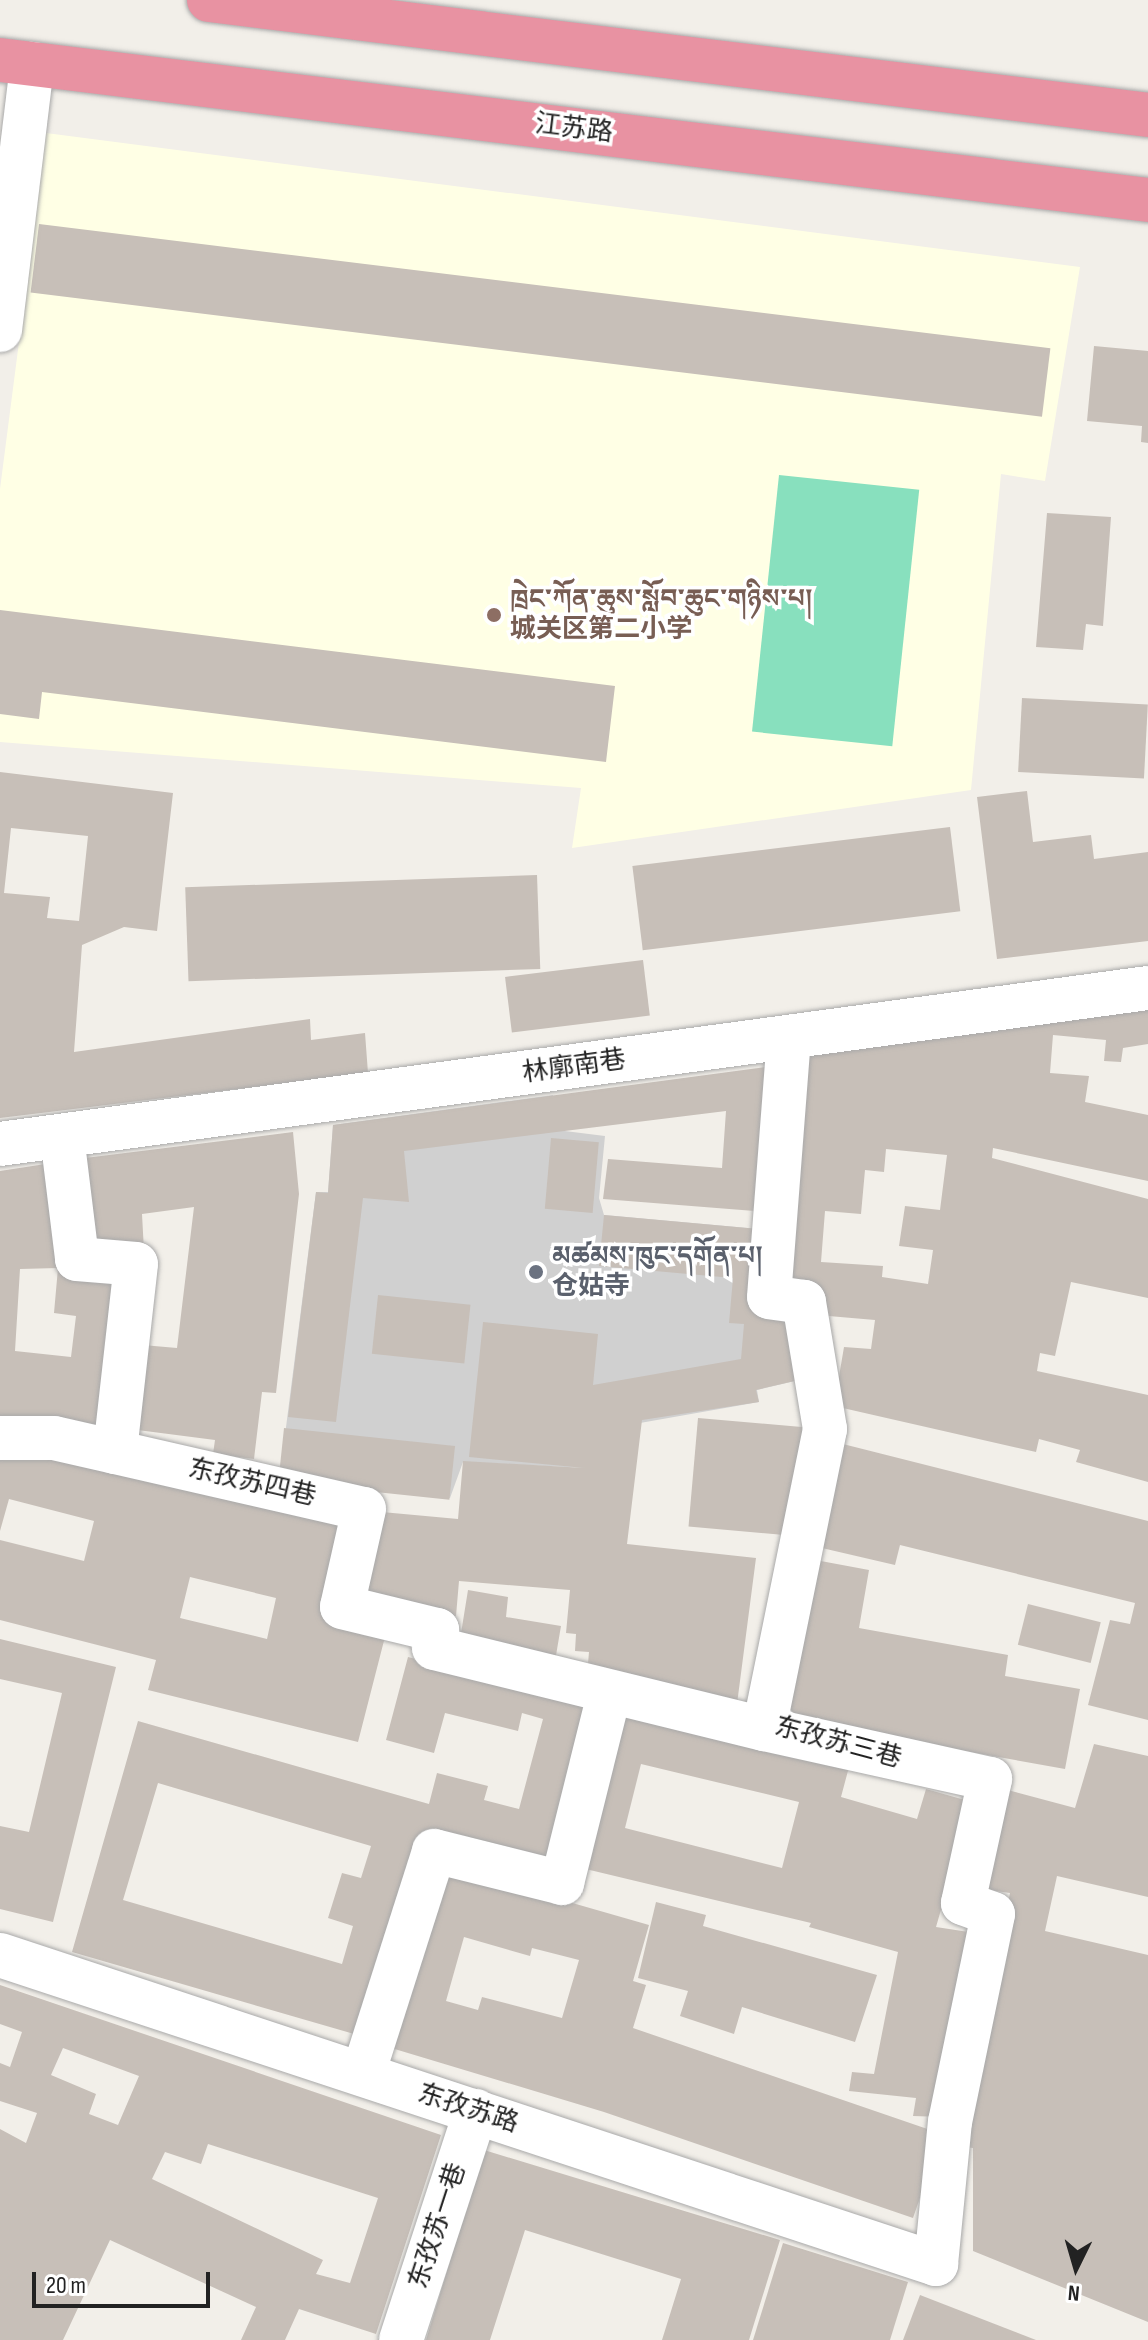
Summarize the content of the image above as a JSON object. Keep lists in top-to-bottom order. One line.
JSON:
{"streets":{"highway":["江苏路"],"street":["林廓南巷","东孜苏四巷","东孜苏三巷","东孜苏路","东孜苏一巷"]},"crossings":[["林廓南巷","东孜苏三巷"],["东孜苏四巷","东孜苏三巷"],["东孜苏三巷","东孜苏路"],["东孜苏路","东孜苏一巷"]],"places":["ཁྲེང་ཀོན་ཆུས་སློབ་ཆུང་གཉིས་པ། 城关区第二小学","མཚམས་ཁུང་དགོན་པ། 仓姑寺"],"scale_bar":"20 m","north":"bottom"}
